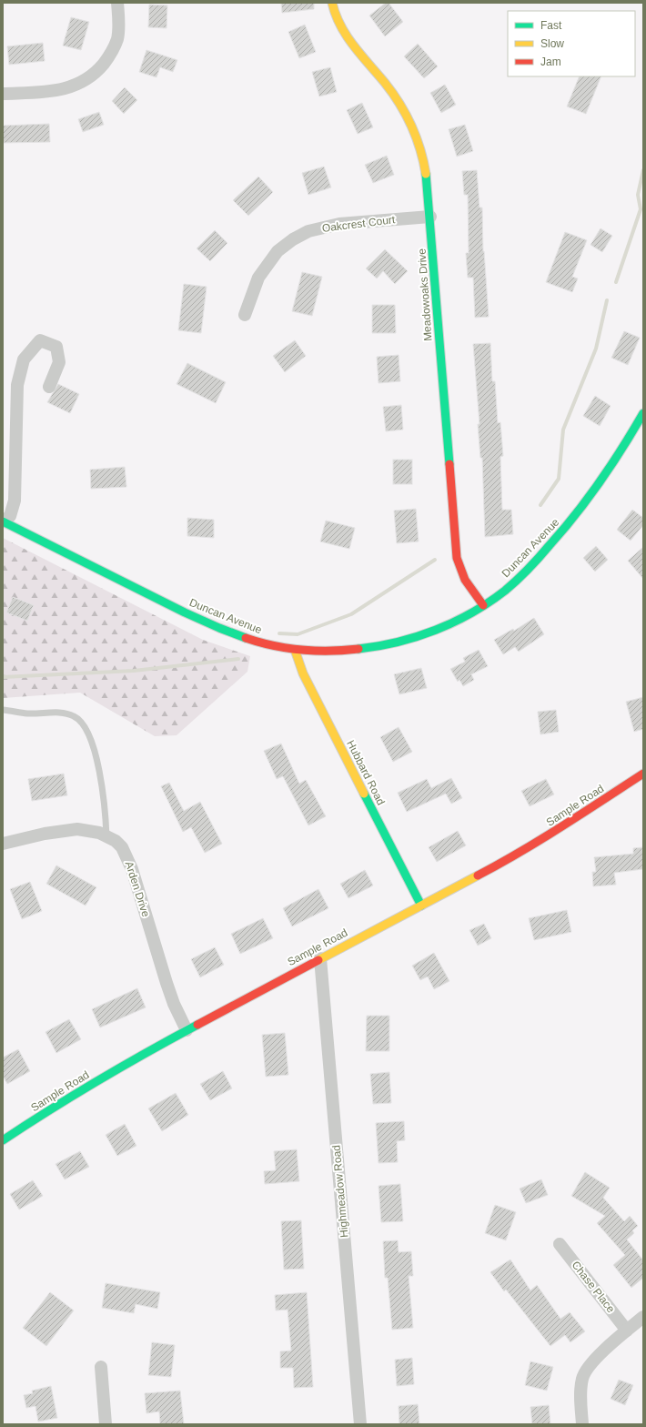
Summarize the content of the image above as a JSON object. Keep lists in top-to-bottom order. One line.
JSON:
{"streets":{"street":["Oakcrest Court","Meadowoaks Drive","Duncan Avenue","Hubbard Road","Sample Road","Arden Drive","Highmeadow Road","Chase Place"]},"crossings":[["Oakcrest Court","Meadowoaks Drive"],["Meadowoaks Drive","Duncan Avenue"],["Duncan Avenue","Hubbard Road"],["Hubbard Road","Sample Road"],["Sample Road","Arden Drive"],["Sample Road","Highmeadow Road"]],"legend":["Fast","Slow","Jam"]}
